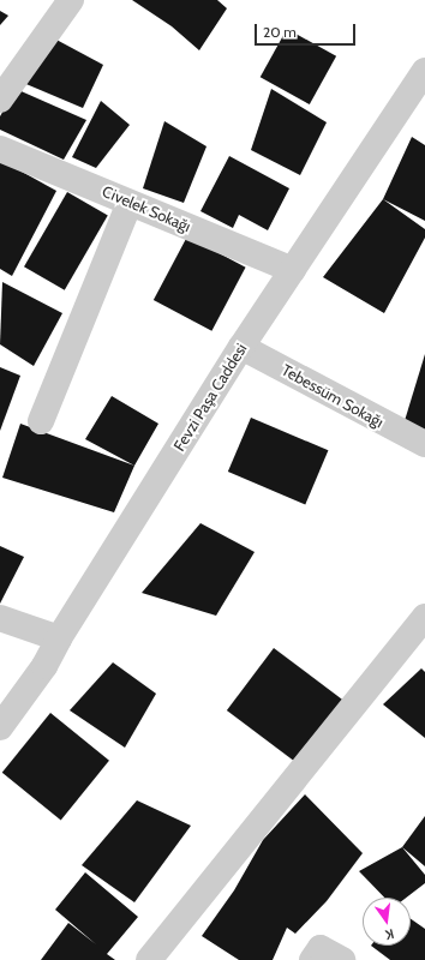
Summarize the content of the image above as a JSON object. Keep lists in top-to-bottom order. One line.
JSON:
{"streets":{"street":["Civelek Sokağı","Tebessüm Sokağı","Fevzi Paşa Caddesi"]},"crossings":[["Civelek Sokağı","Fevzi Paşa Caddesi"],["Tebessüm Sokağı","Fevzi Paşa Caddesi"]],"scale_bar":"20 m","north":"bottom"}
